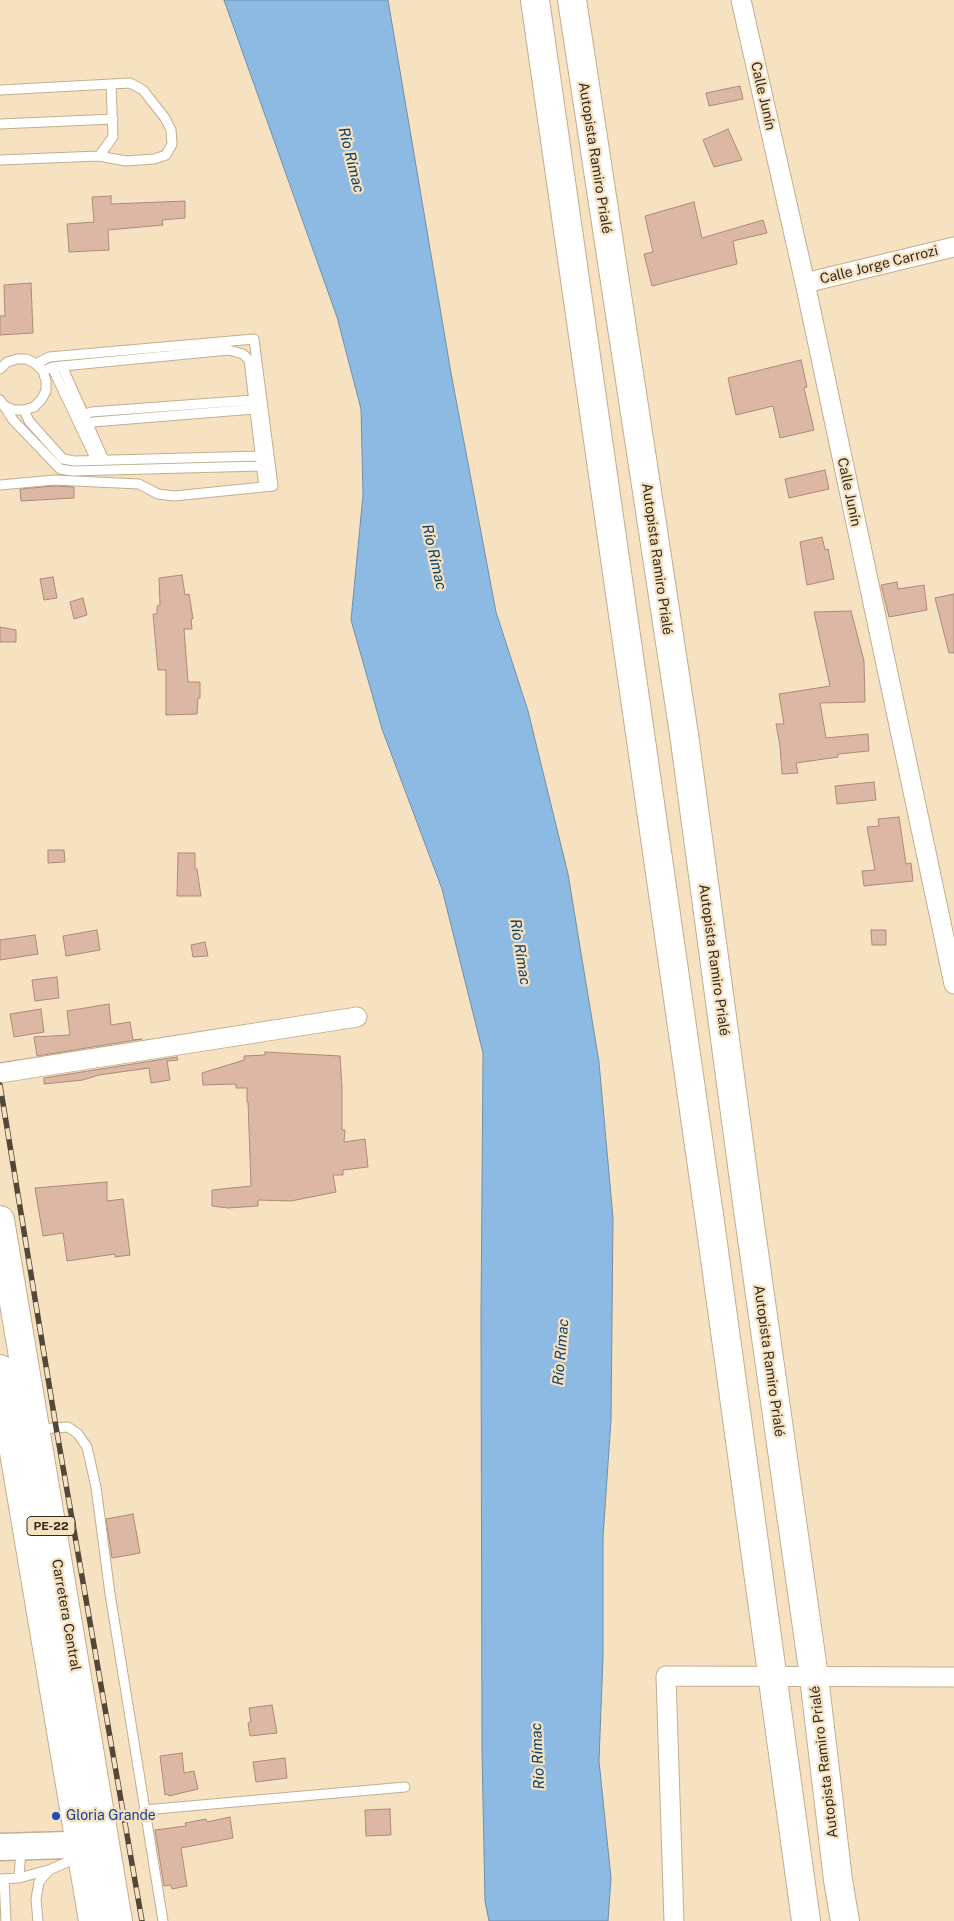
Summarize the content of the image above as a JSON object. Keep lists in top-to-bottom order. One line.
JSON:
{"streets":{"highway":["Autopista Ramiro Prialé","PE-22","Carretera Central"],"street":["Calle Junín","Calle Jorge Carrozi"]},"crossings":[["Calle Junín","Calle Jorge Carrozi"]],"water":["Río Rímac"],"places":["Gloria Grande"]}
